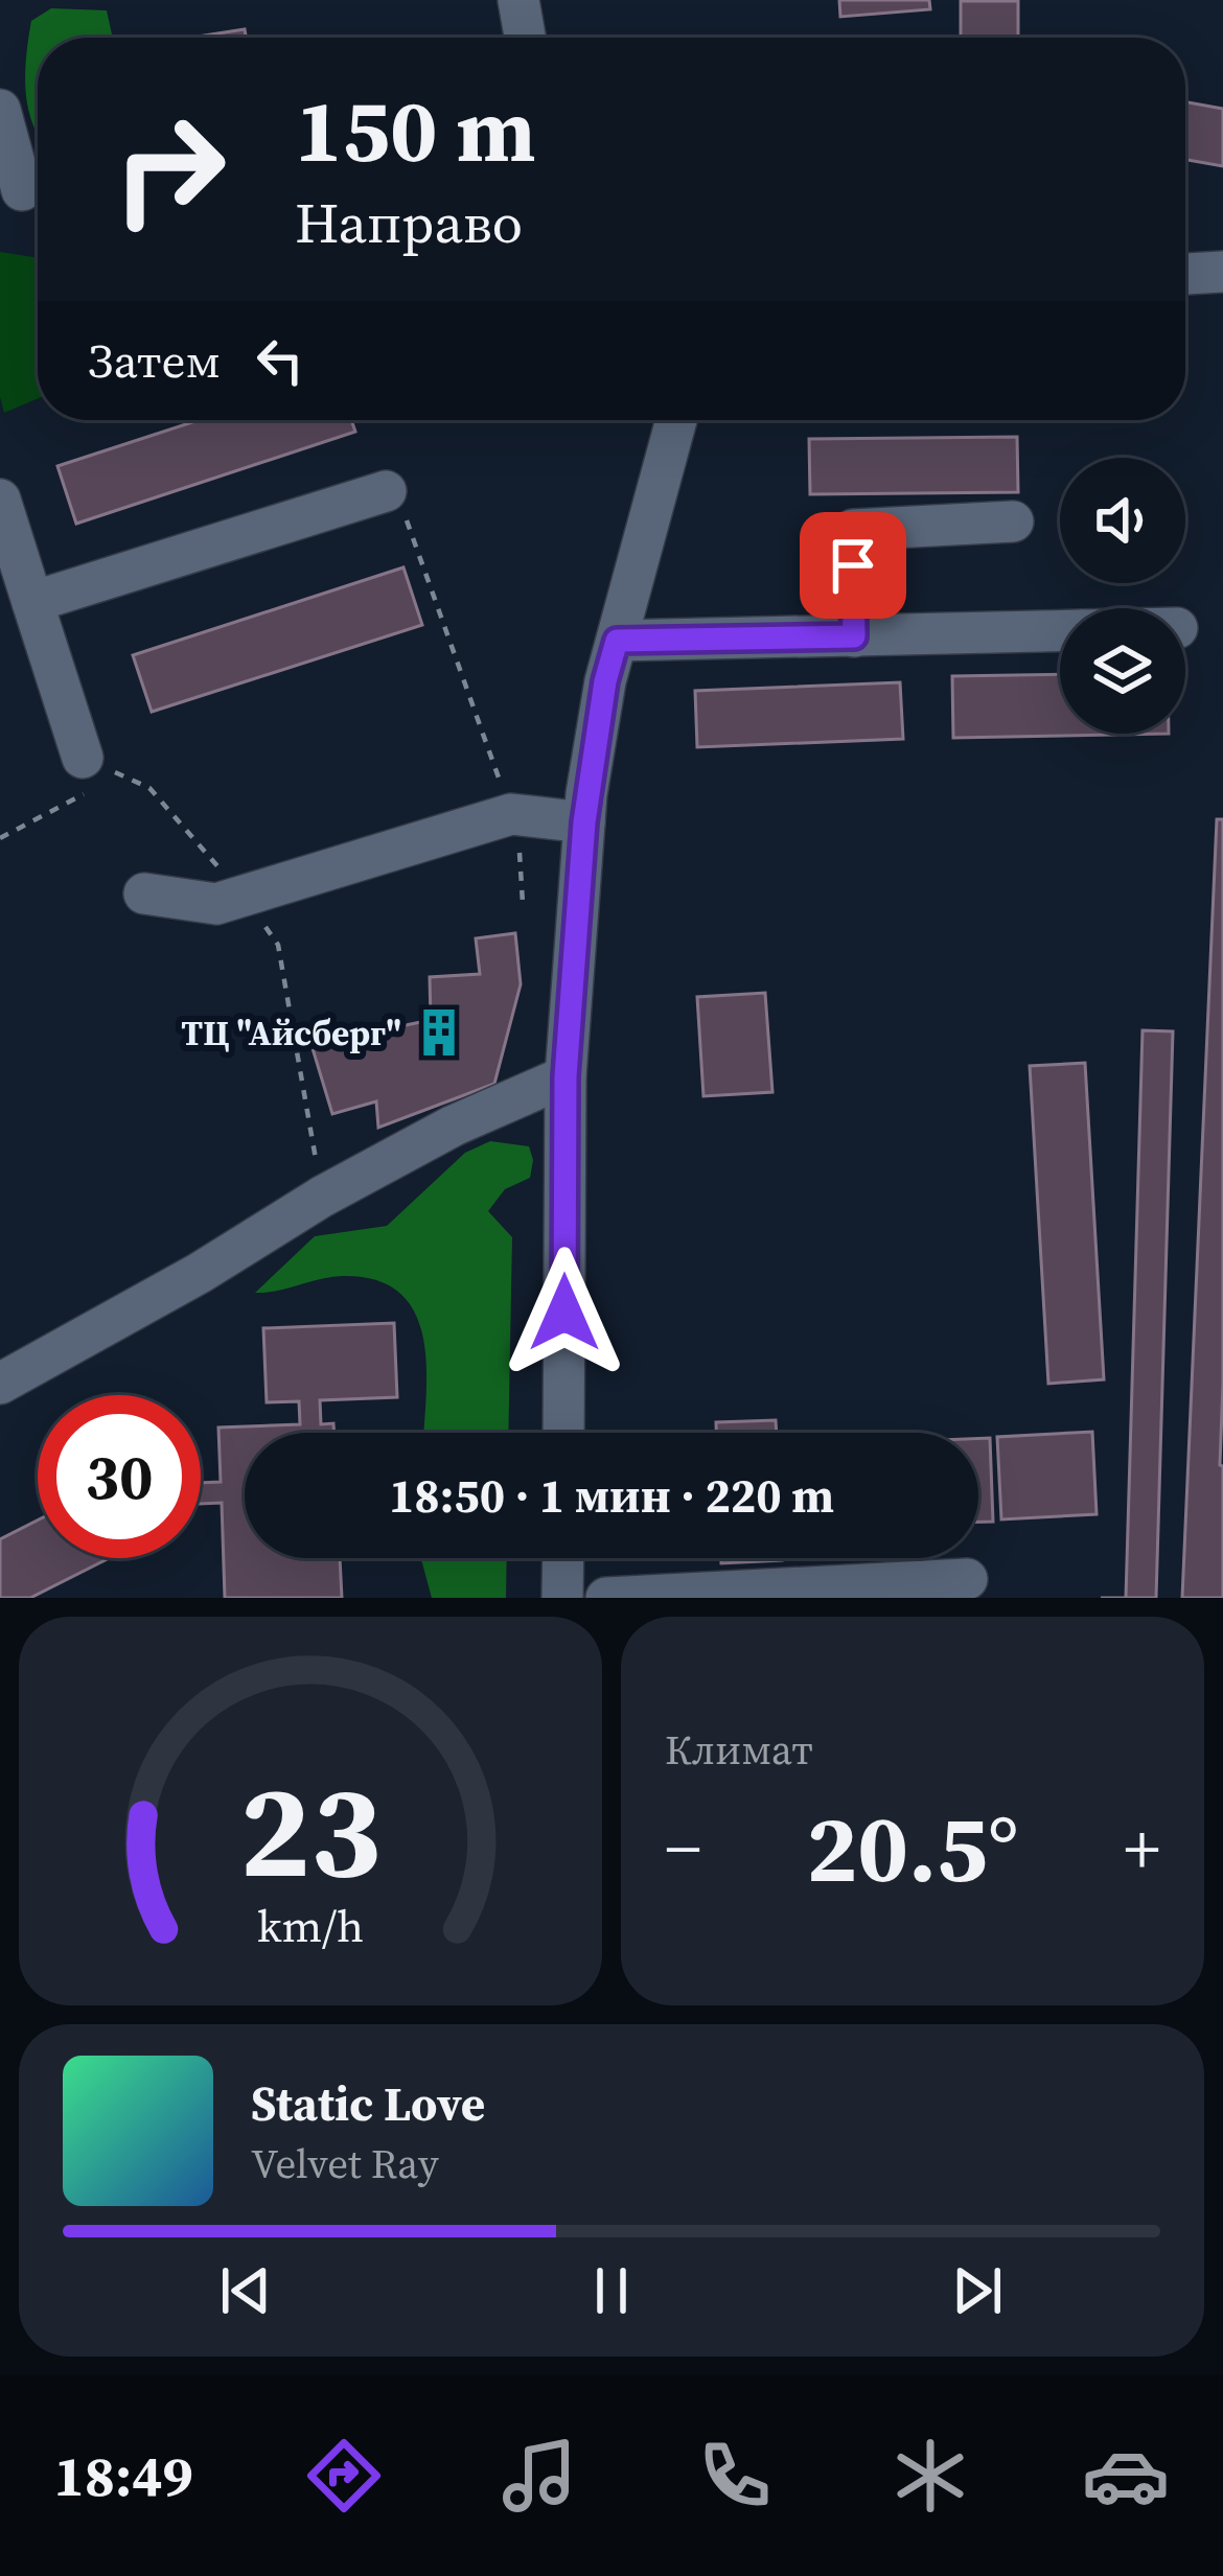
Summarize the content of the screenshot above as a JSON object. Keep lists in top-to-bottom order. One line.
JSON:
{"places":{"building":["ТЦ \"Айсберг\""]},"page":{"turn":["150 m","Направо"],"then":"Затем","limit":"30","trip":"18:50 · 1 мин · 220 m","tile":"Климат","heat":["−","20.5°","+"],"song":["Static Love","Velvet Ray"],"tabs":"18:49","gauge":["23","km/h"]}}
